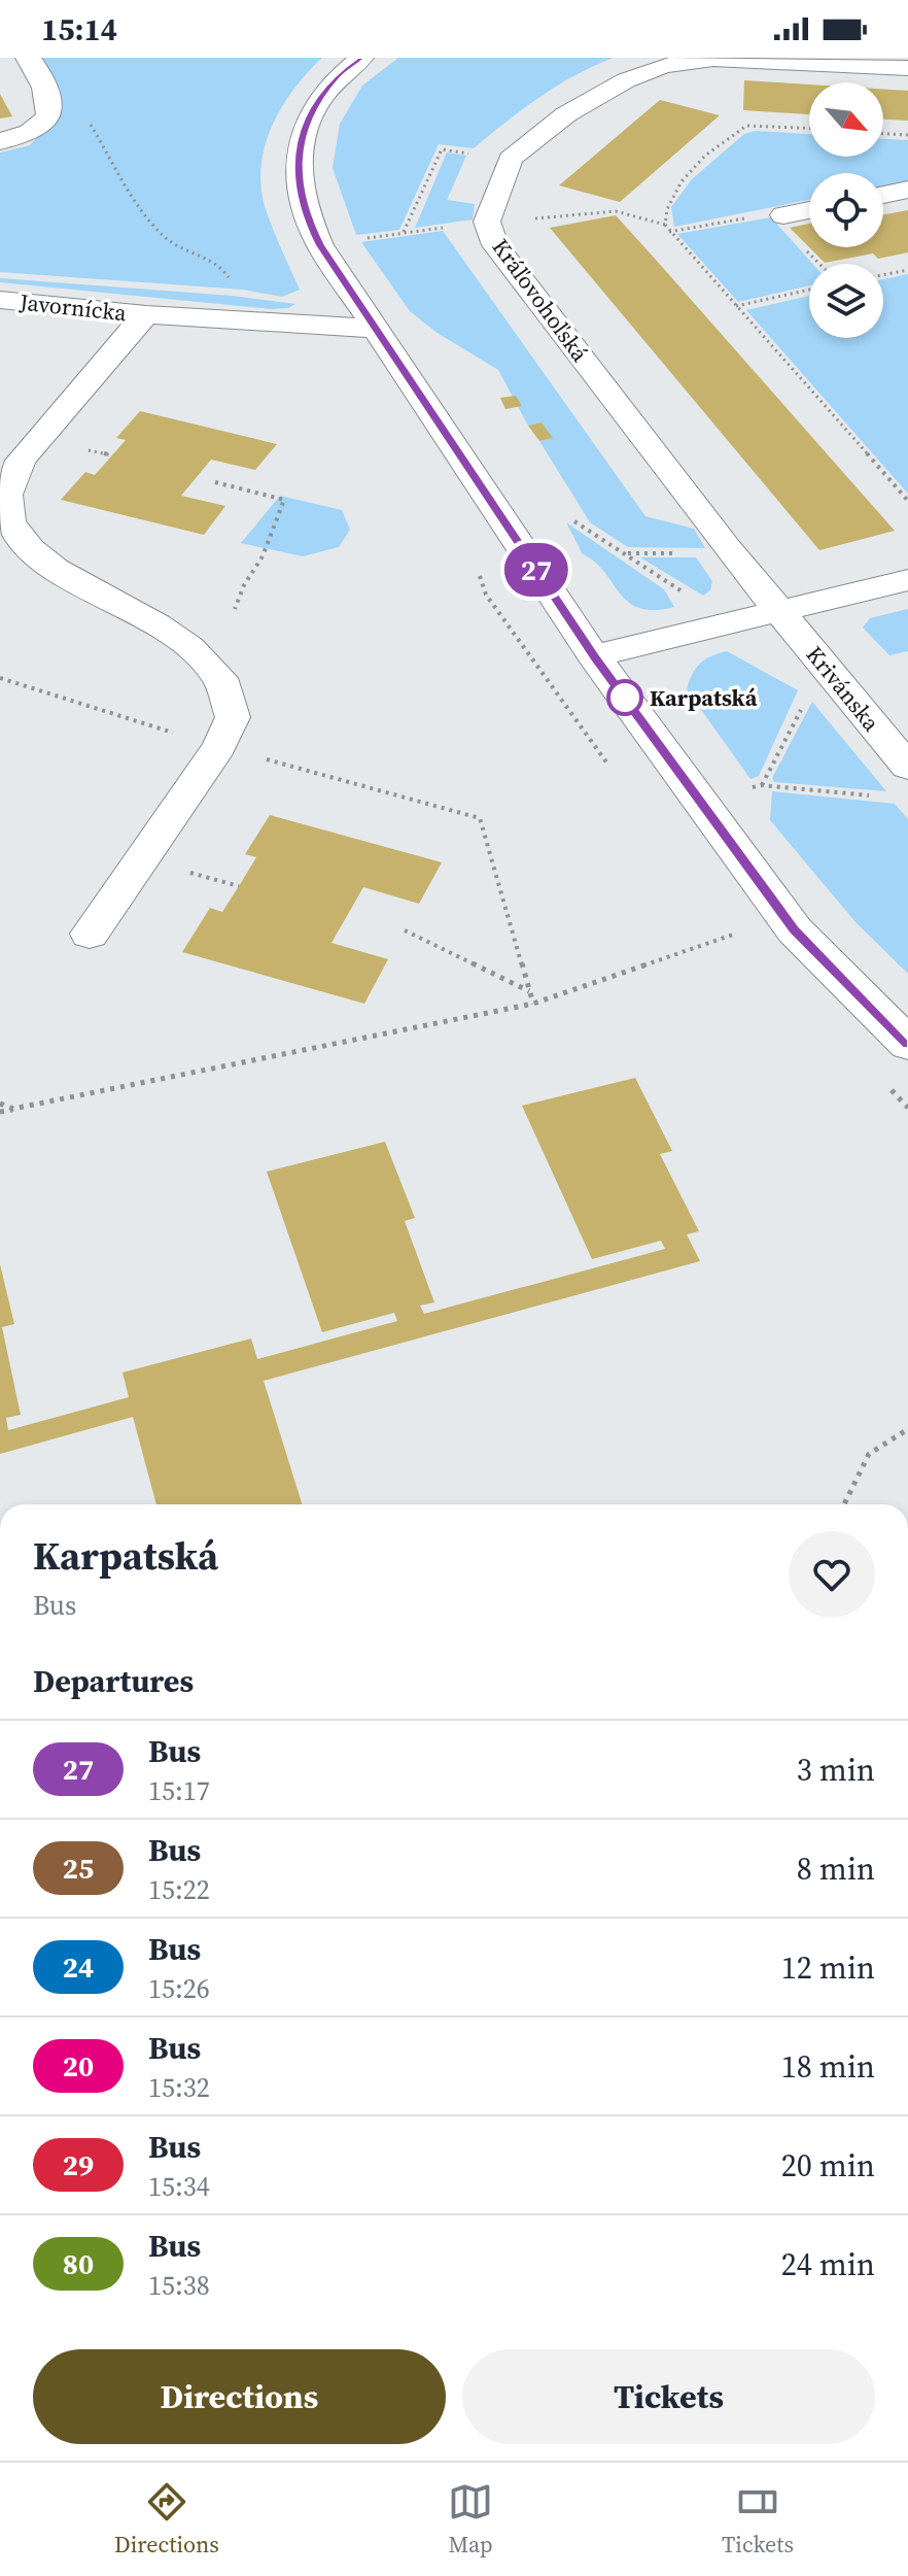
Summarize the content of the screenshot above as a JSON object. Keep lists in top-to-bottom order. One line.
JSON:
{"streets":{"street":["Kráľovohoľská","Javornícka","Krivánska"]},"crossings":[["Kráľovohoľská","Krivánska"]],"places":["Karpatská"],"lines":["bus line 27"],"north":"bottom right","page":{"status":"15:14","on_map":"27","heading":[["Karpatská","Bus"],"Departures"],"list":[{"mark":"27","name":"Bus","note":"15:17","value":"3 min"},{"mark":"25","name":"Bus","note":"15:22","value":"8 min"},{"mark":"24","name":"Bus","note":"15:26","value":"12 min"},{"mark":"20","name":"Bus","note":"15:32","value":"18 min"},{"mark":"29","name":"Bus","note":"15:34","value":"20 min"},{"mark":"80","name":"Bus","note":"15:38","value":"24 min"}],"buttons":["Directions","Tickets"],"tabs":["Directions","Map","Tickets"]}}
